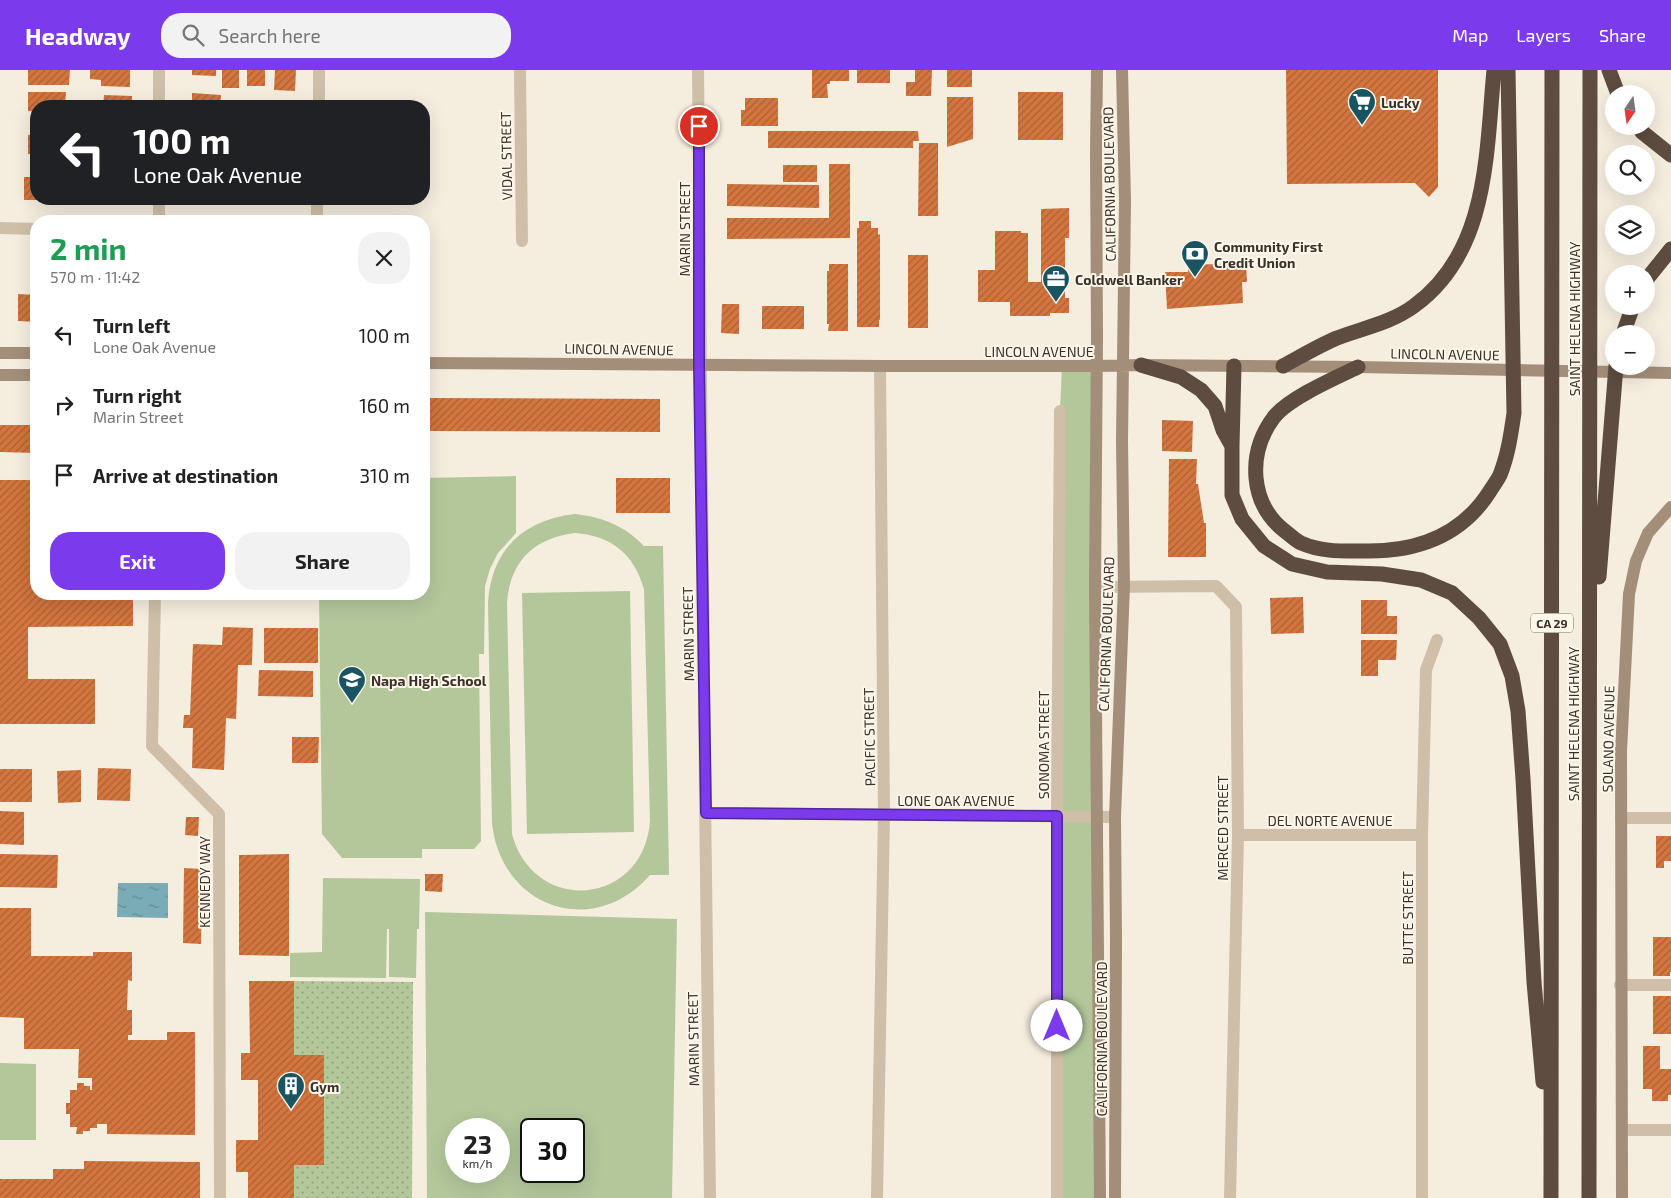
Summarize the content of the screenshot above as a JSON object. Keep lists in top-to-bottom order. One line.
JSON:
{"streets":{"highway":["SAINT HELENA HIGHWAY","CA 29"],"street":["VIDAL STREET","CALIFORNIA BOULEVARD","MARIN STREET","LINCOLN AVENUE","PACIFIC STREET","SOLANO AVENUE","SONOMA STREET","LONE OAK AVENUE","DEL NORTE AVENUE","MERCED STREET","KENNEDY WAY","BUTTE STREET"]},"crossings":[["CALIFORNIA BOULEVARD","LINCOLN AVENUE"],["CALIFORNIA BOULEVARD","LONE OAK AVENUE"],["CALIFORNIA BOULEVARD","MERCED STREET"],["MARIN STREET","LINCOLN AVENUE"],["MARIN STREET","LONE OAK AVENUE"],["LINCOLN AVENUE","PACIFIC STREET"],["PACIFIC STREET","LONE OAK AVENUE"],["SONOMA STREET","LONE OAK AVENUE"],["DEL NORTE AVENUE","MERCED STREET"],["DEL NORTE AVENUE","BUTTE STREET"]],"places":{"supermarket":["Lucky"],"bank":["Community First Credit Union"],"office":["Coldwell Banker"],"school or university":["Napa High School"],"building":["Gym"]},"north":"bottom","page":{"header":"Headway","search":"Search here","nav":["Map","Layers","Share"],"map_buttons":["+","−"],"turn":["100 m","Lone Oak Avenue"],"heading":["2 min","570 m · 11:42"],"list":[{"name":"Turn left","note":"Lone Oak Avenue","value":"100 m"},{"name":"Turn right","note":"Marin Street","value":"160 m"},{"name":"Arrive at destination","value":"310 m"}],"buttons":["Exit","Share"],"speed":"23 km/h","limit":"30"}}
